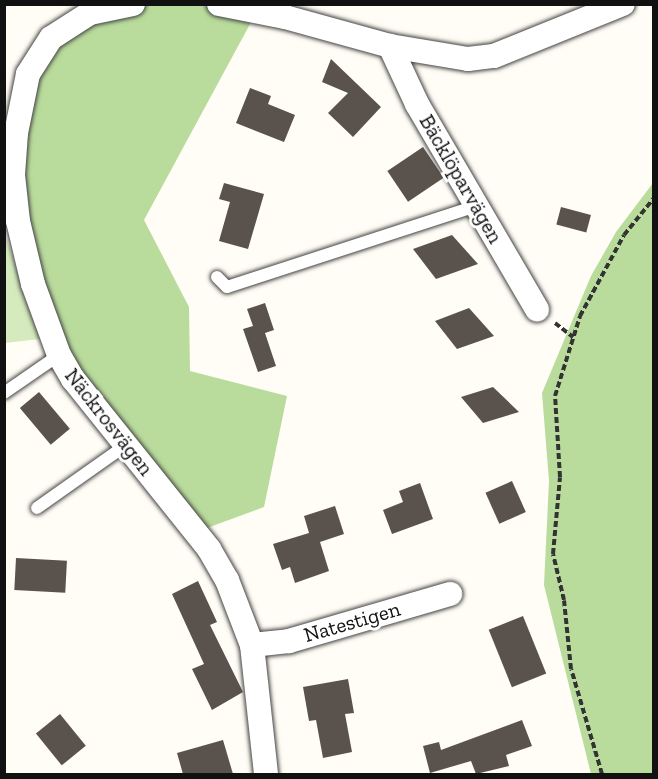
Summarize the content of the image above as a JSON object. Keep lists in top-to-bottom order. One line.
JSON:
{"streets":{"street":["Bäcklöparvägen","Näckrosvägen","Natestigen"]},"crossings":[["Näckrosvägen","Natestigen"]]}
